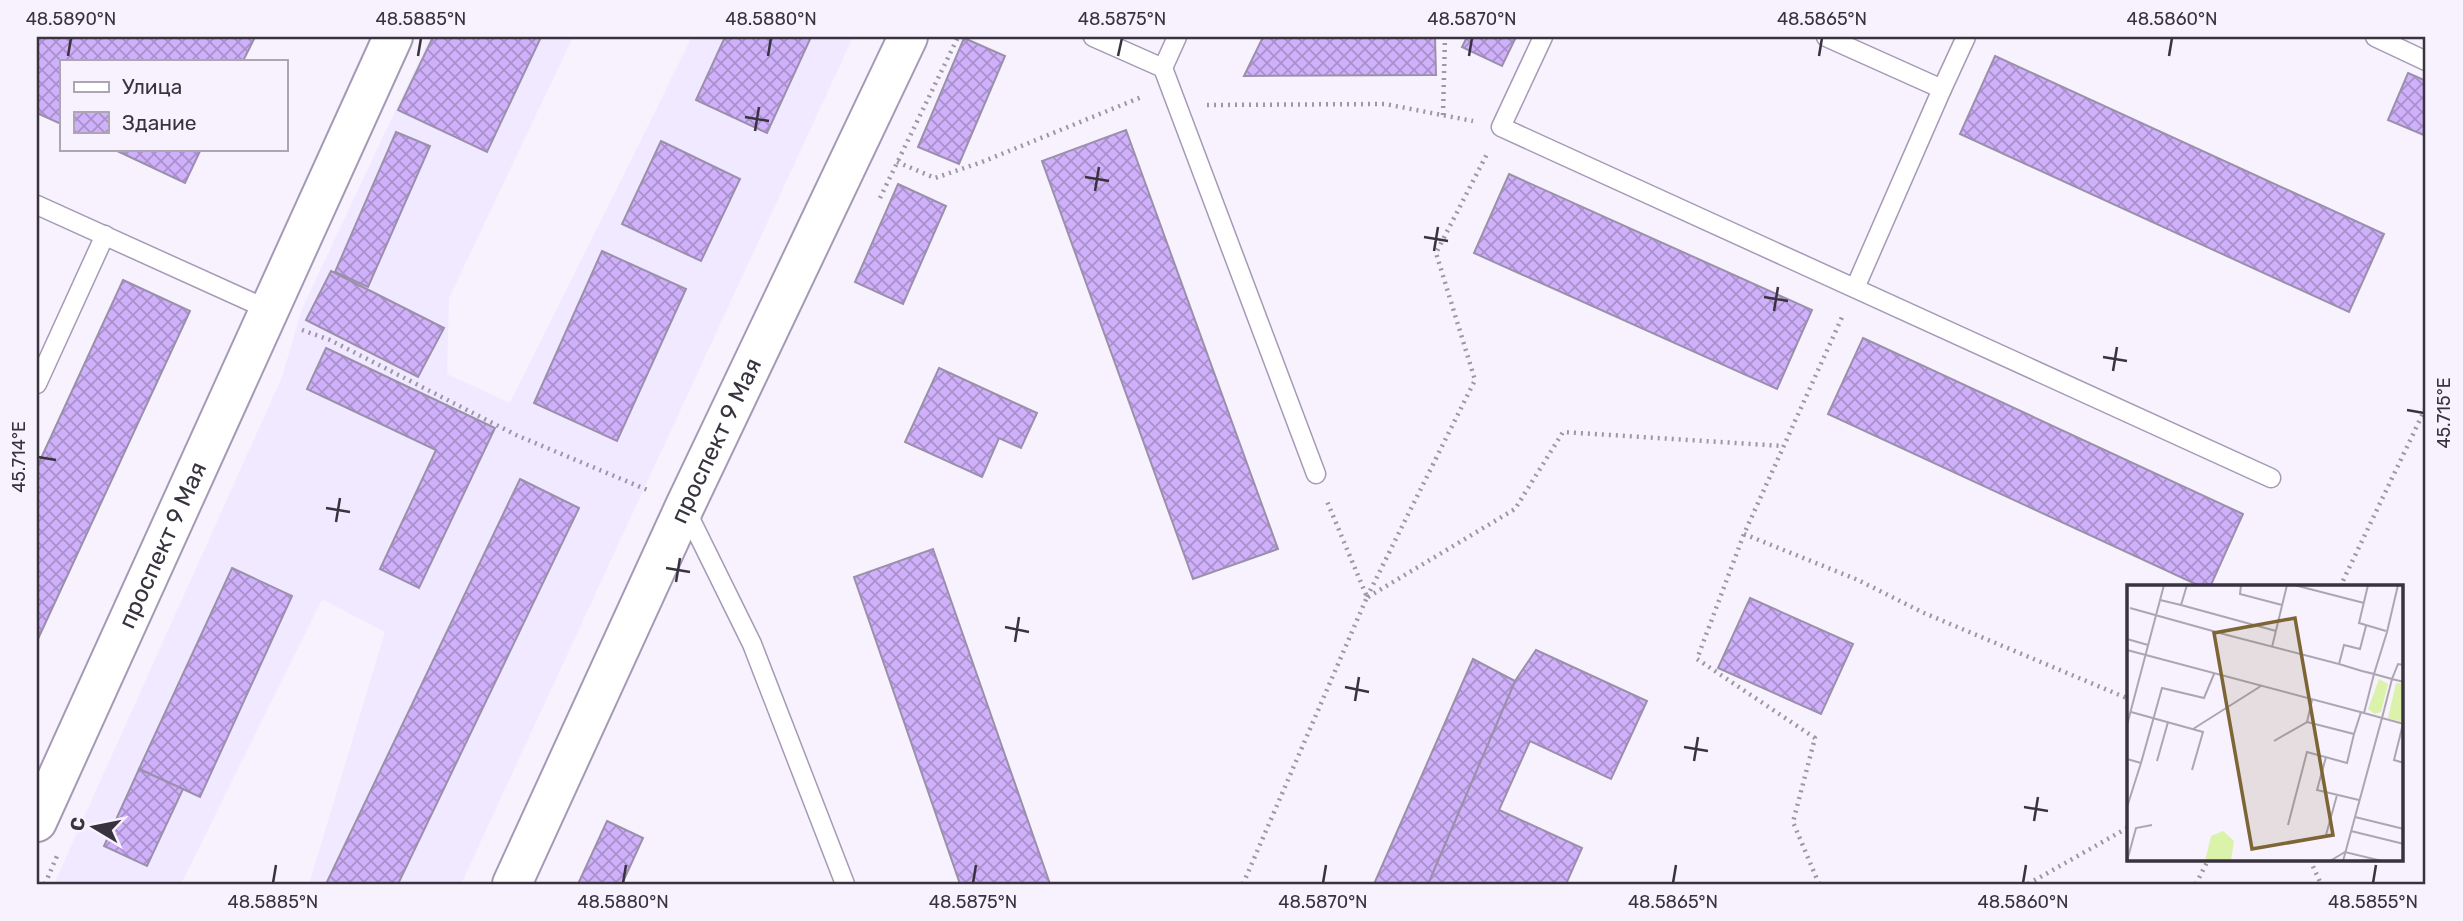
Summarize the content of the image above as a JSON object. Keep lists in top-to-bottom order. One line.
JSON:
{"streets":{"street":["проспект 9 Мая"]},"legend":["Улица","Здание"],"north":"left","coordinates":["48.5890°N","48.5885°N","48.5880°N","48.5875°N","48.5870°N","48.5865°N","48.5860°N","45.715°E","45.714°E","48.5855°N"]}
